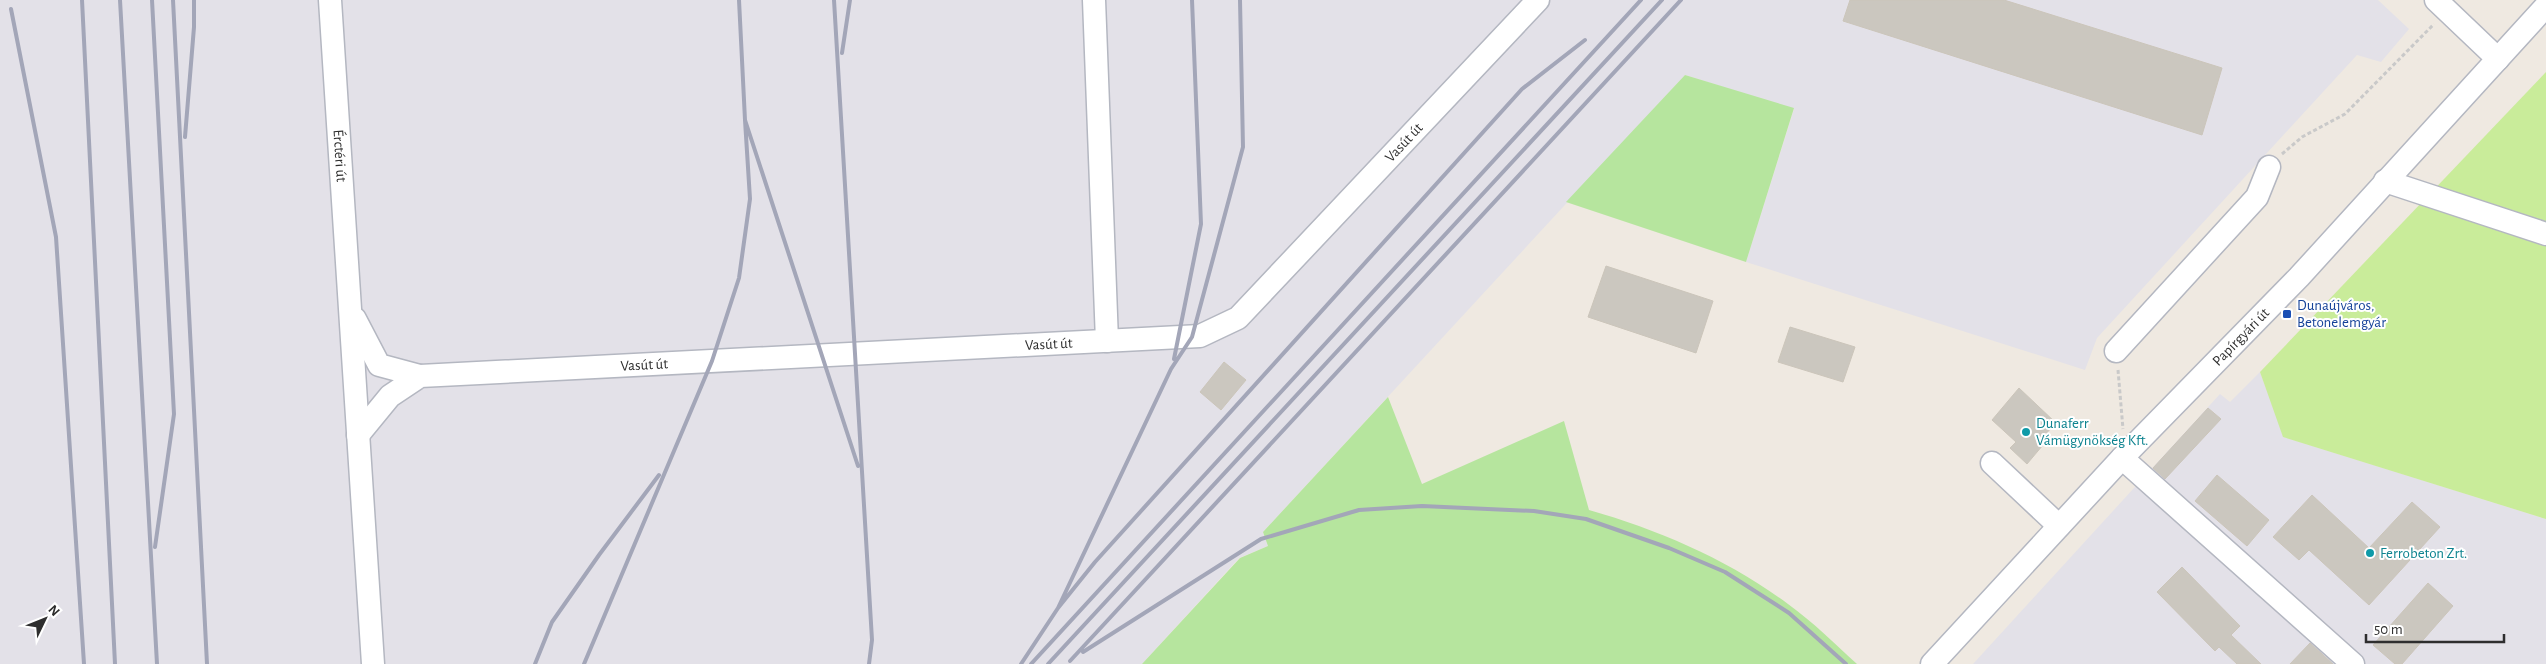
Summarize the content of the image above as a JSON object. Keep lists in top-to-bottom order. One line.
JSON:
{"streets":{"street":["Vasút út","Érctéri út","Papírgyári út"]},"crossings":[["Vasút út","Érctéri út"]],"places":{"transit":["Dunaújváros, Betonelemgyár"],"other":["Dunaferr Vámügynökség Kft.","Ferrobeton Zrt."]},"scale_bar":"50 m","north":"top right"}
